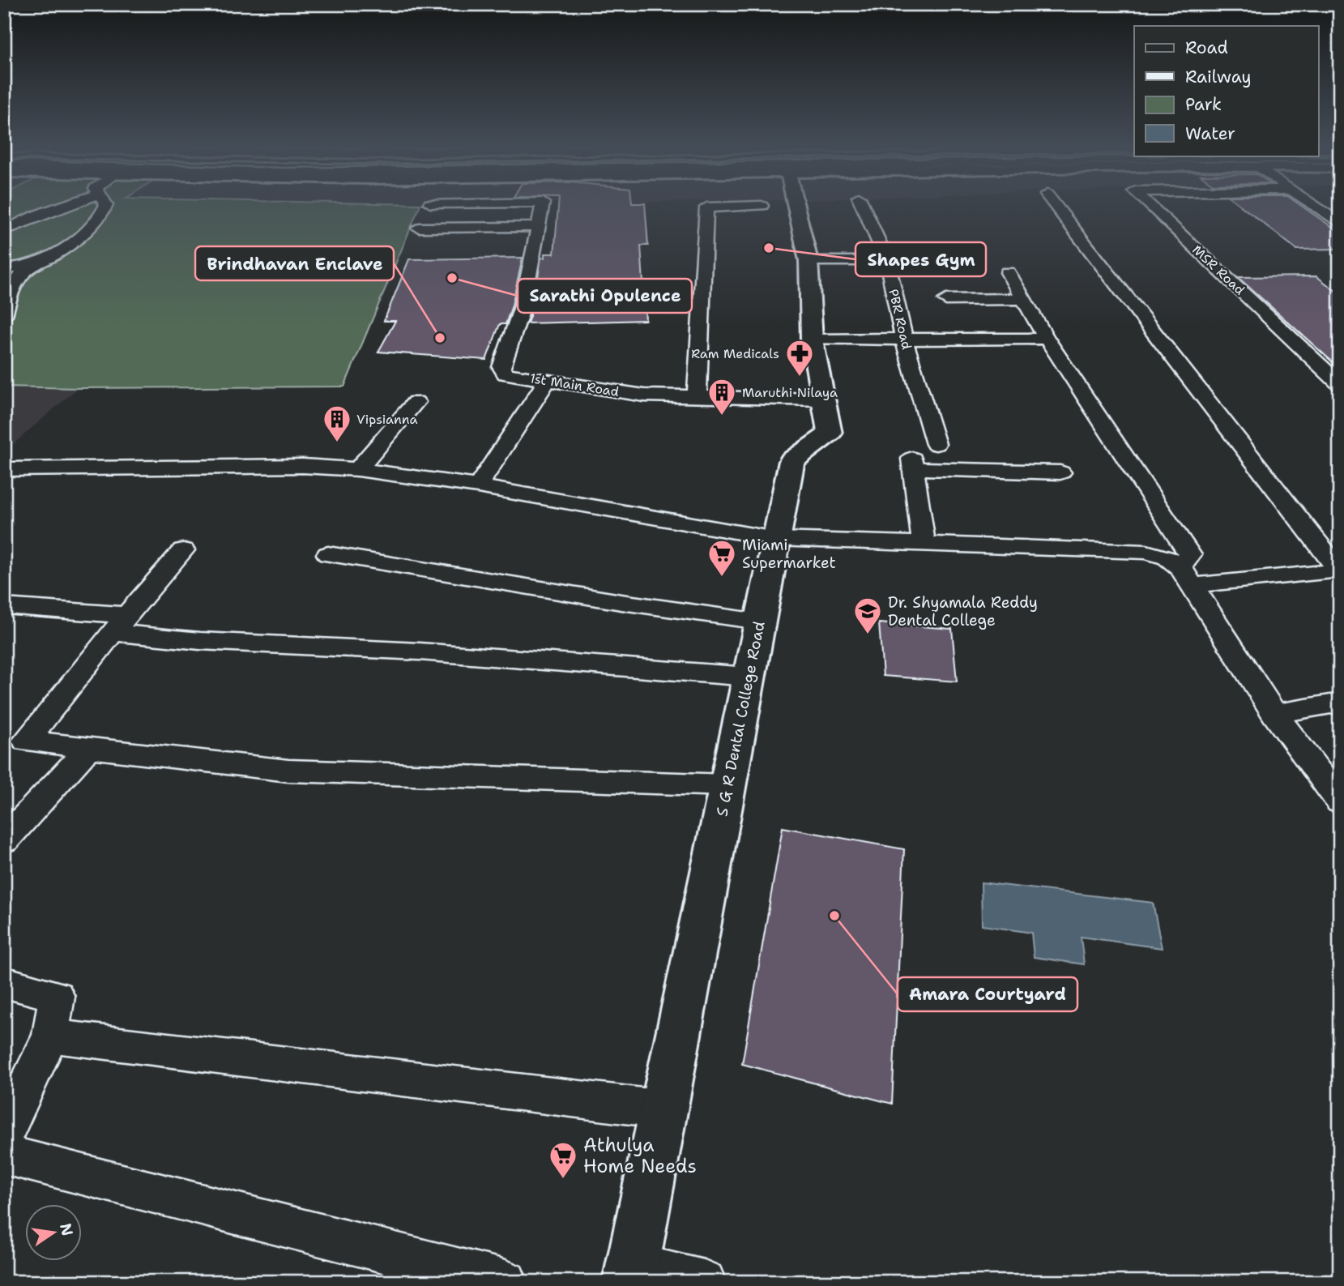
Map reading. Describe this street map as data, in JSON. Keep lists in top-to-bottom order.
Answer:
{
  "streets": {
    "main road": ["S G R Dental College Road"],
    "street": ["MSR Road", "PBR Road", "1st Main Road"]
  },
  "crossings": [
    ["1st Main Road", "S G R Dental College Road"]
  ],
  "places": {
    "other": [
      "Shapes Gym",
      "Sarathi Opulence",
      "Brindhavan Enclave",
      "Amara Courtyard"
    ],
    "pharmacy": ["Ram Medicals"],
    "building": ["Maruthi Nilaya", "Vipsianna"],
    "supermarket": ["Miami Supermarket", "Athulya Home Needs"],
    "school or university": ["Dr. Shyamala Reddy Dental College"]
  },
  "legend": [
    "Road",
    "Railway",
    "Park",
    "Water"
  ],
  "north": "right"
}
